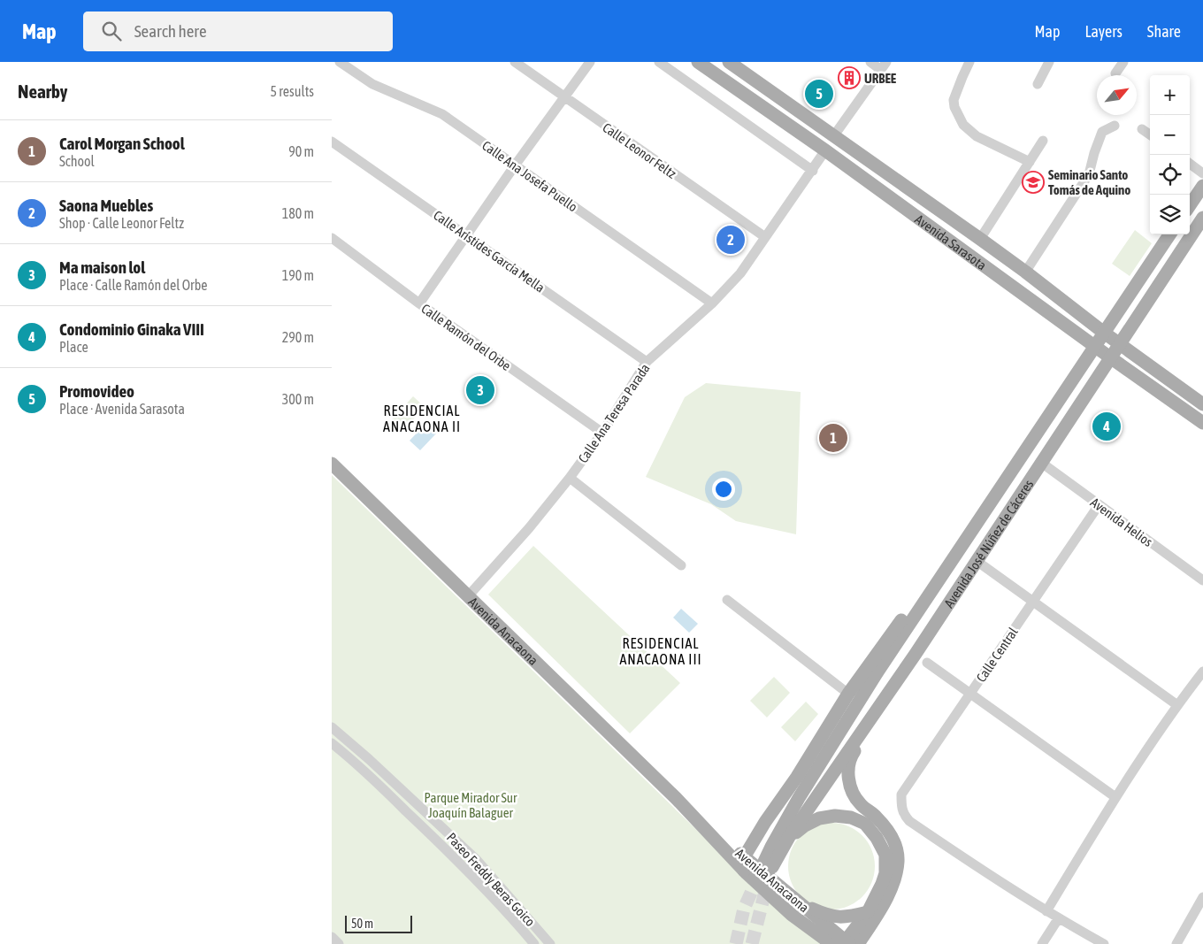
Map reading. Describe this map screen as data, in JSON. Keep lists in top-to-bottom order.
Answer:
{
  "streets": {
    "main road": ["Avenida Sarasota", "Avenida José Núñez de Cáceres", "Avenida Anacaona"],
    "street": [
      "Calle Leonor Feltz",
      "Calle Ana Josefa Puello",
      "Calle Arístides García Mella",
      "Calle Ramón del Orbe",
      "Calle Ana Teresa Parada",
      "Avenida Helios",
      "Calle Central",
      "Paseo Freddy Beras Goico"
    ]
  },
  "crossings": [
    ["Calle Leonor Feltz", "Calle Ana Teresa Parada"],
    ["Calle Ana Josefa Puello", "Calle Ana Teresa Parada"],
    ["Avenida Sarasota", "Calle Ana Teresa Parada"],
    ["Avenida Sarasota", "Avenida José Núñez de Cáceres"],
    ["Calle Arístides García Mella", "Calle Ana Teresa Parada"],
    ["Calle Ramón del Orbe", "Calle Ana Teresa Parada"],
    ["Calle Ana Teresa Parada", "Avenida Anacaona"],
    ["Avenida Helios", "Avenida José Núñez de Cáceres"],
    ["Avenida Helios", "Calle Central"],
    ["Avenida José Núñez de Cáceres", "Avenida Anacaona"]
  ],
  "districts": ["RESIDENCIAL ANACAONA II", "RESIDENCIAL ANACAONA III"],
  "parks": ["Parque Mirador Sur Joaquín Balaguer"],
  "places": {
    "building": ["URBEE"],
    "school or university": ["Seminario Santo Tomás de Aquino"]
  },
  "scale_bar": "50 m",
  "north": "top right",
  "page": {
    "header": "Map",
    "search": "Search here",
    "nav": ["Map", "Layers", "Share"],
    "heading": ["Nearby", "5 results"],
    "map_buttons": ["+", "−"],
    "pins": [
      "5",
      "2",
      "3",
      "4",
      "1"
    ],
    "list": [
      {
        "mark": "1",
        "name": "Carol Morgan School",
        "note": "School",
        "value": "90 m"
      },
      {
        "mark": "2",
        "name": "Saona Muebles",
        "note": "Shop · Calle Leonor Feltz",
        "value": "180 m"
      },
      {
        "mark": "3",
        "name": "Ma maison lol",
        "note": "Place · Calle Ramón del Orbe",
        "value": "190 m"
      },
      {
        "mark": "4",
        "name": "Condominio Ginaka VIII",
        "note": "Place",
        "value": "290 m"
      },
      {
        "mark": "5",
        "name": "Promovideo",
        "note": "Place · Avenida Sarasota",
        "value": "300 m"
      }
    ],
    "scale": "50 m"
  }
}
